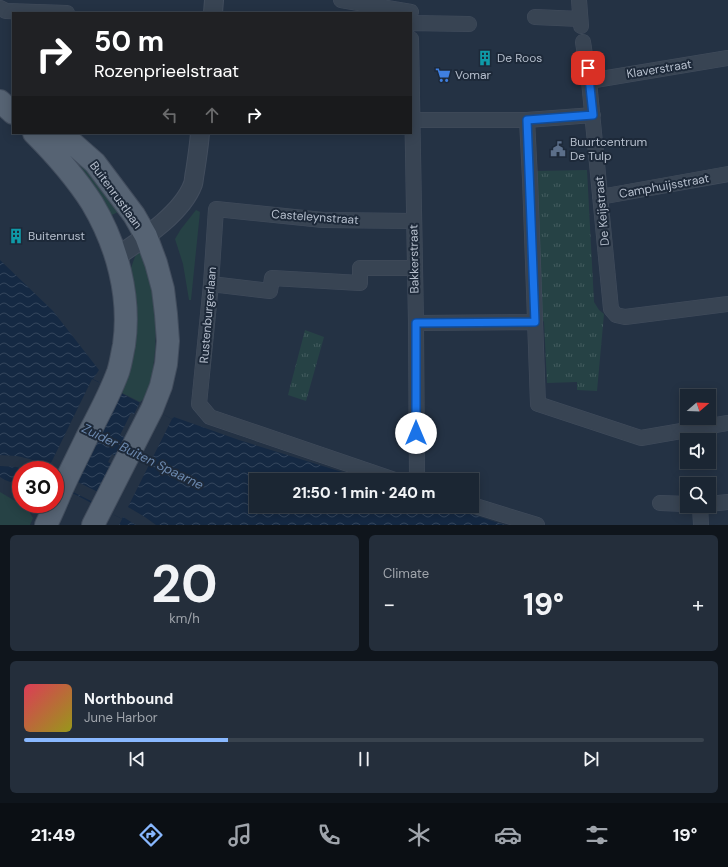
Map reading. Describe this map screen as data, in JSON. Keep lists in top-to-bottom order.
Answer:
{
  "streets": {
    "main road": ["Buitenrustlaan"],
    "street": [
      "Klaverstraat",
      "Camphuijsstraat",
      "De Keijstraat",
      "Casteleynstraat",
      "Bakkerstraat",
      "Rustenburgerlaan"
    ]
  },
  "crossings": [
    ["Klaverstraat", "De Keijstraat"],
    ["Camphuijsstraat", "De Keijstraat"],
    ["Casteleynstraat", "Bakkerstraat"],
    ["Casteleynstraat", "Rustenburgerlaan"]
  ],
  "water": ["Zuider Buiten Spaarne"],
  "places": {
    "building": ["De Roos", "Buitenrust"],
    "supermarket": ["Vomar"],
    "public building": ["Buurtcentrum De Tulp"]
  },
  "north": "right",
  "page": {
    "turn": ["50 m", "Rozenprieelstraat"],
    "limit": "30",
    "trip": "21:50 · 1 min · 240 m",
    "tile": [
      ["20", "km/h"],
      "Climate"
    ],
    "heat": ["−", "19°", "+"],
    "song": ["Northbound", "June Harbor"],
    "tabs": ["21:49", "19°"]
  }
}
